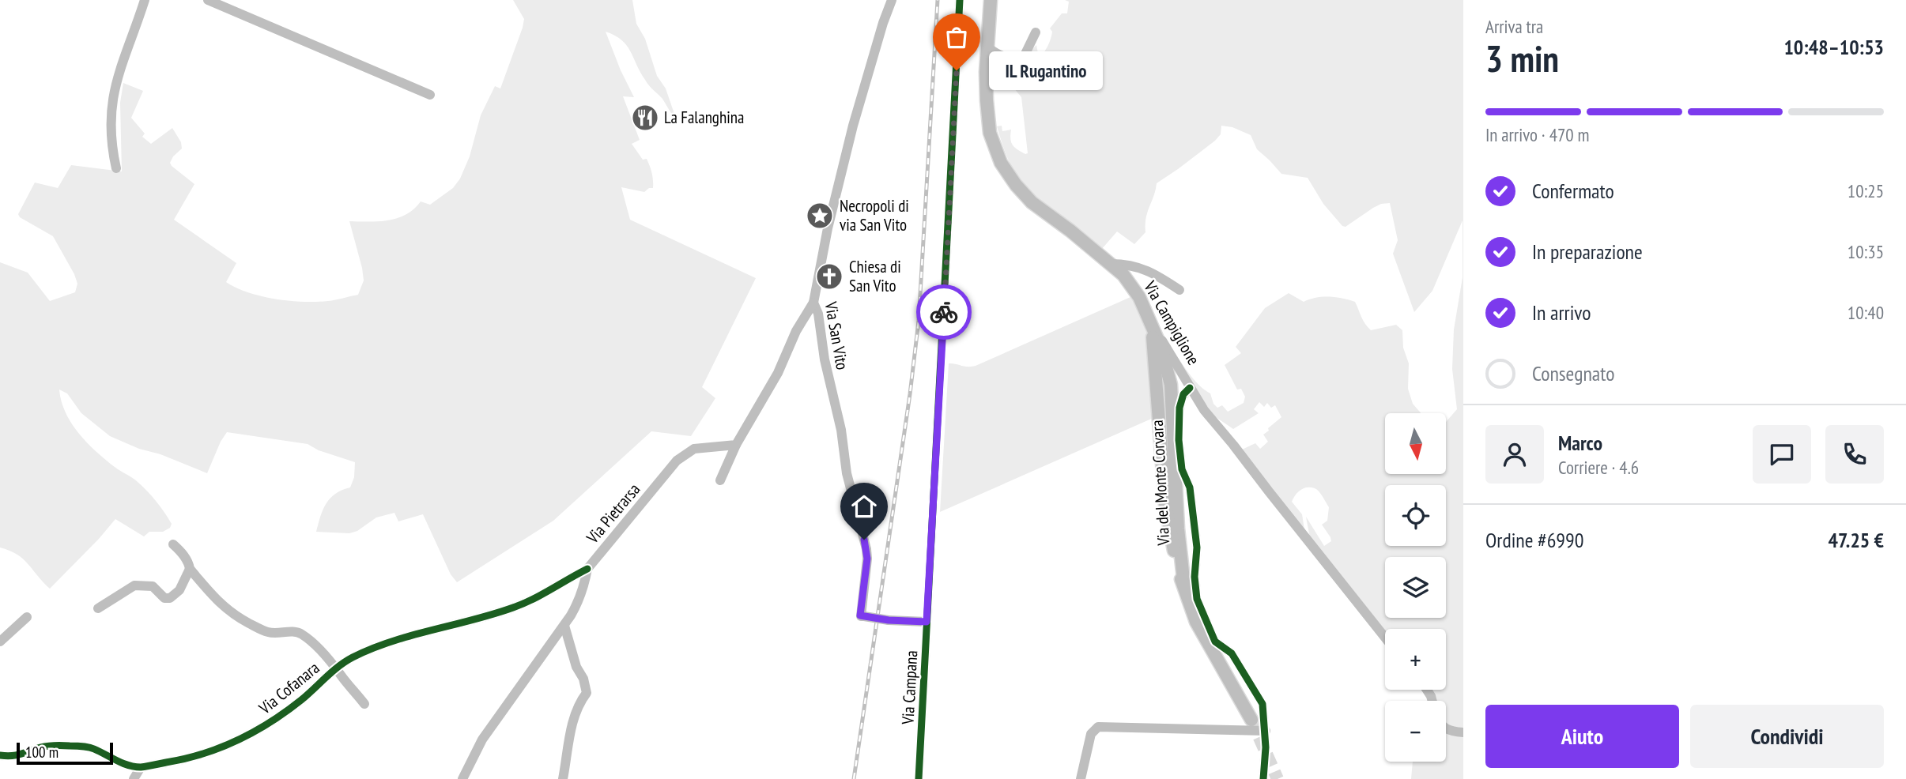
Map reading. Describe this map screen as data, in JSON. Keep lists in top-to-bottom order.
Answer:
{
  "streets": {
    "main road": ["Via Campiglione", "Via del Monte Corvara"],
    "street": [
      "Via San Vito",
      "Via Pietrarsa",
      "Via Campana",
      "Via Cofanara"
    ]
  },
  "crossings": [
    ["Via Campiglione", "Via del Monte Corvara"],
    ["Via San Vito", "Via Campana"],
    ["Via Pietrarsa", "Via Cofanara"]
  ],
  "places": {
    "other": ["IL Rugantino"],
    "restaurant": ["La Falanghina"],
    "place": ["Necropoli di via San Vito"],
    "church": ["Chiesa di San Vito"]
  },
  "scale_bar": "100 m",
  "north": "bottom",
  "page": {
    "heading": ["3 min", "Arriva tra", "10:48–10:53"],
    "panel": [
      "Marco",
      "Corriere · 4.6",
      "Ordine #6990",
      "47.25 €"
    ],
    "bubble": "IL Rugantino",
    "bar": "In arrivo · 470 m",
    "list": [
      ["Confermato", "10:25"],
      ["In preparazione", "10:35"],
      ["In arrivo", "10:40"],
      "Consegnato"
    ],
    "map_buttons": ["+", "−"],
    "buttons": ["Aiuto", "Condividi"],
    "scale": "100 m"
  }
}
